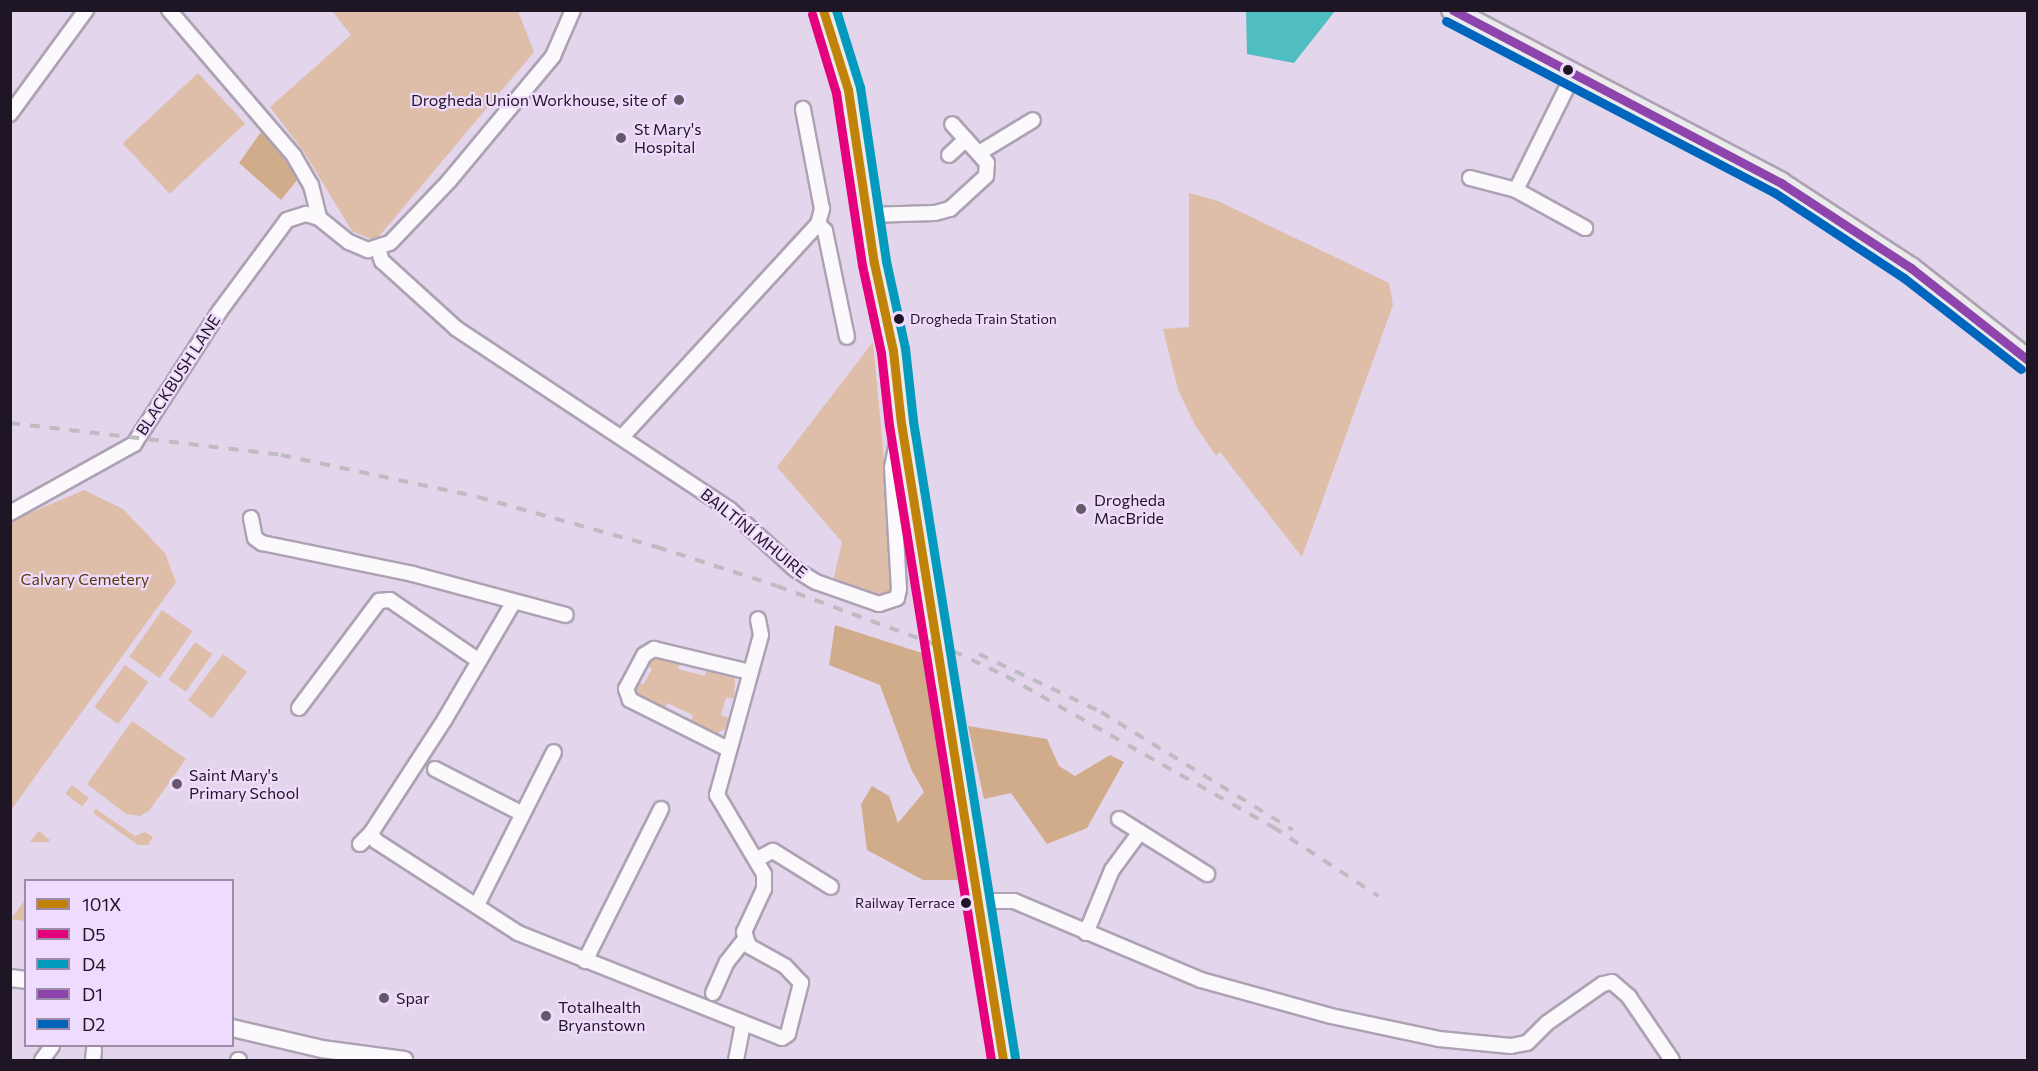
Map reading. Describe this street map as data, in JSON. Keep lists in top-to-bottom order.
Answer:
{
  "streets": {
    "street": ["BLACKBUSH LANE", "BAILTÍNÍ MHUIRE"]
  },
  "parks": ["Calvary Cemetery"],
  "places": [
    "Drogheda Union Workhouse, site of",
    "St Mary's Hospital",
    "Drogheda Train Station",
    "Drogheda MacBride",
    "Saint Mary's Primary School",
    "Railway Terrace",
    "Spar",
    "Totalhealth Bryanstown"
  ],
  "lines": [
    "transit line 101X",
    "transit line D4",
    "transit line D1",
    "transit line D5",
    "transit line D2"
  ],
  "legend": [
    "101X",
    "D5",
    "D4",
    "D1",
    "D2"
  ]
}
